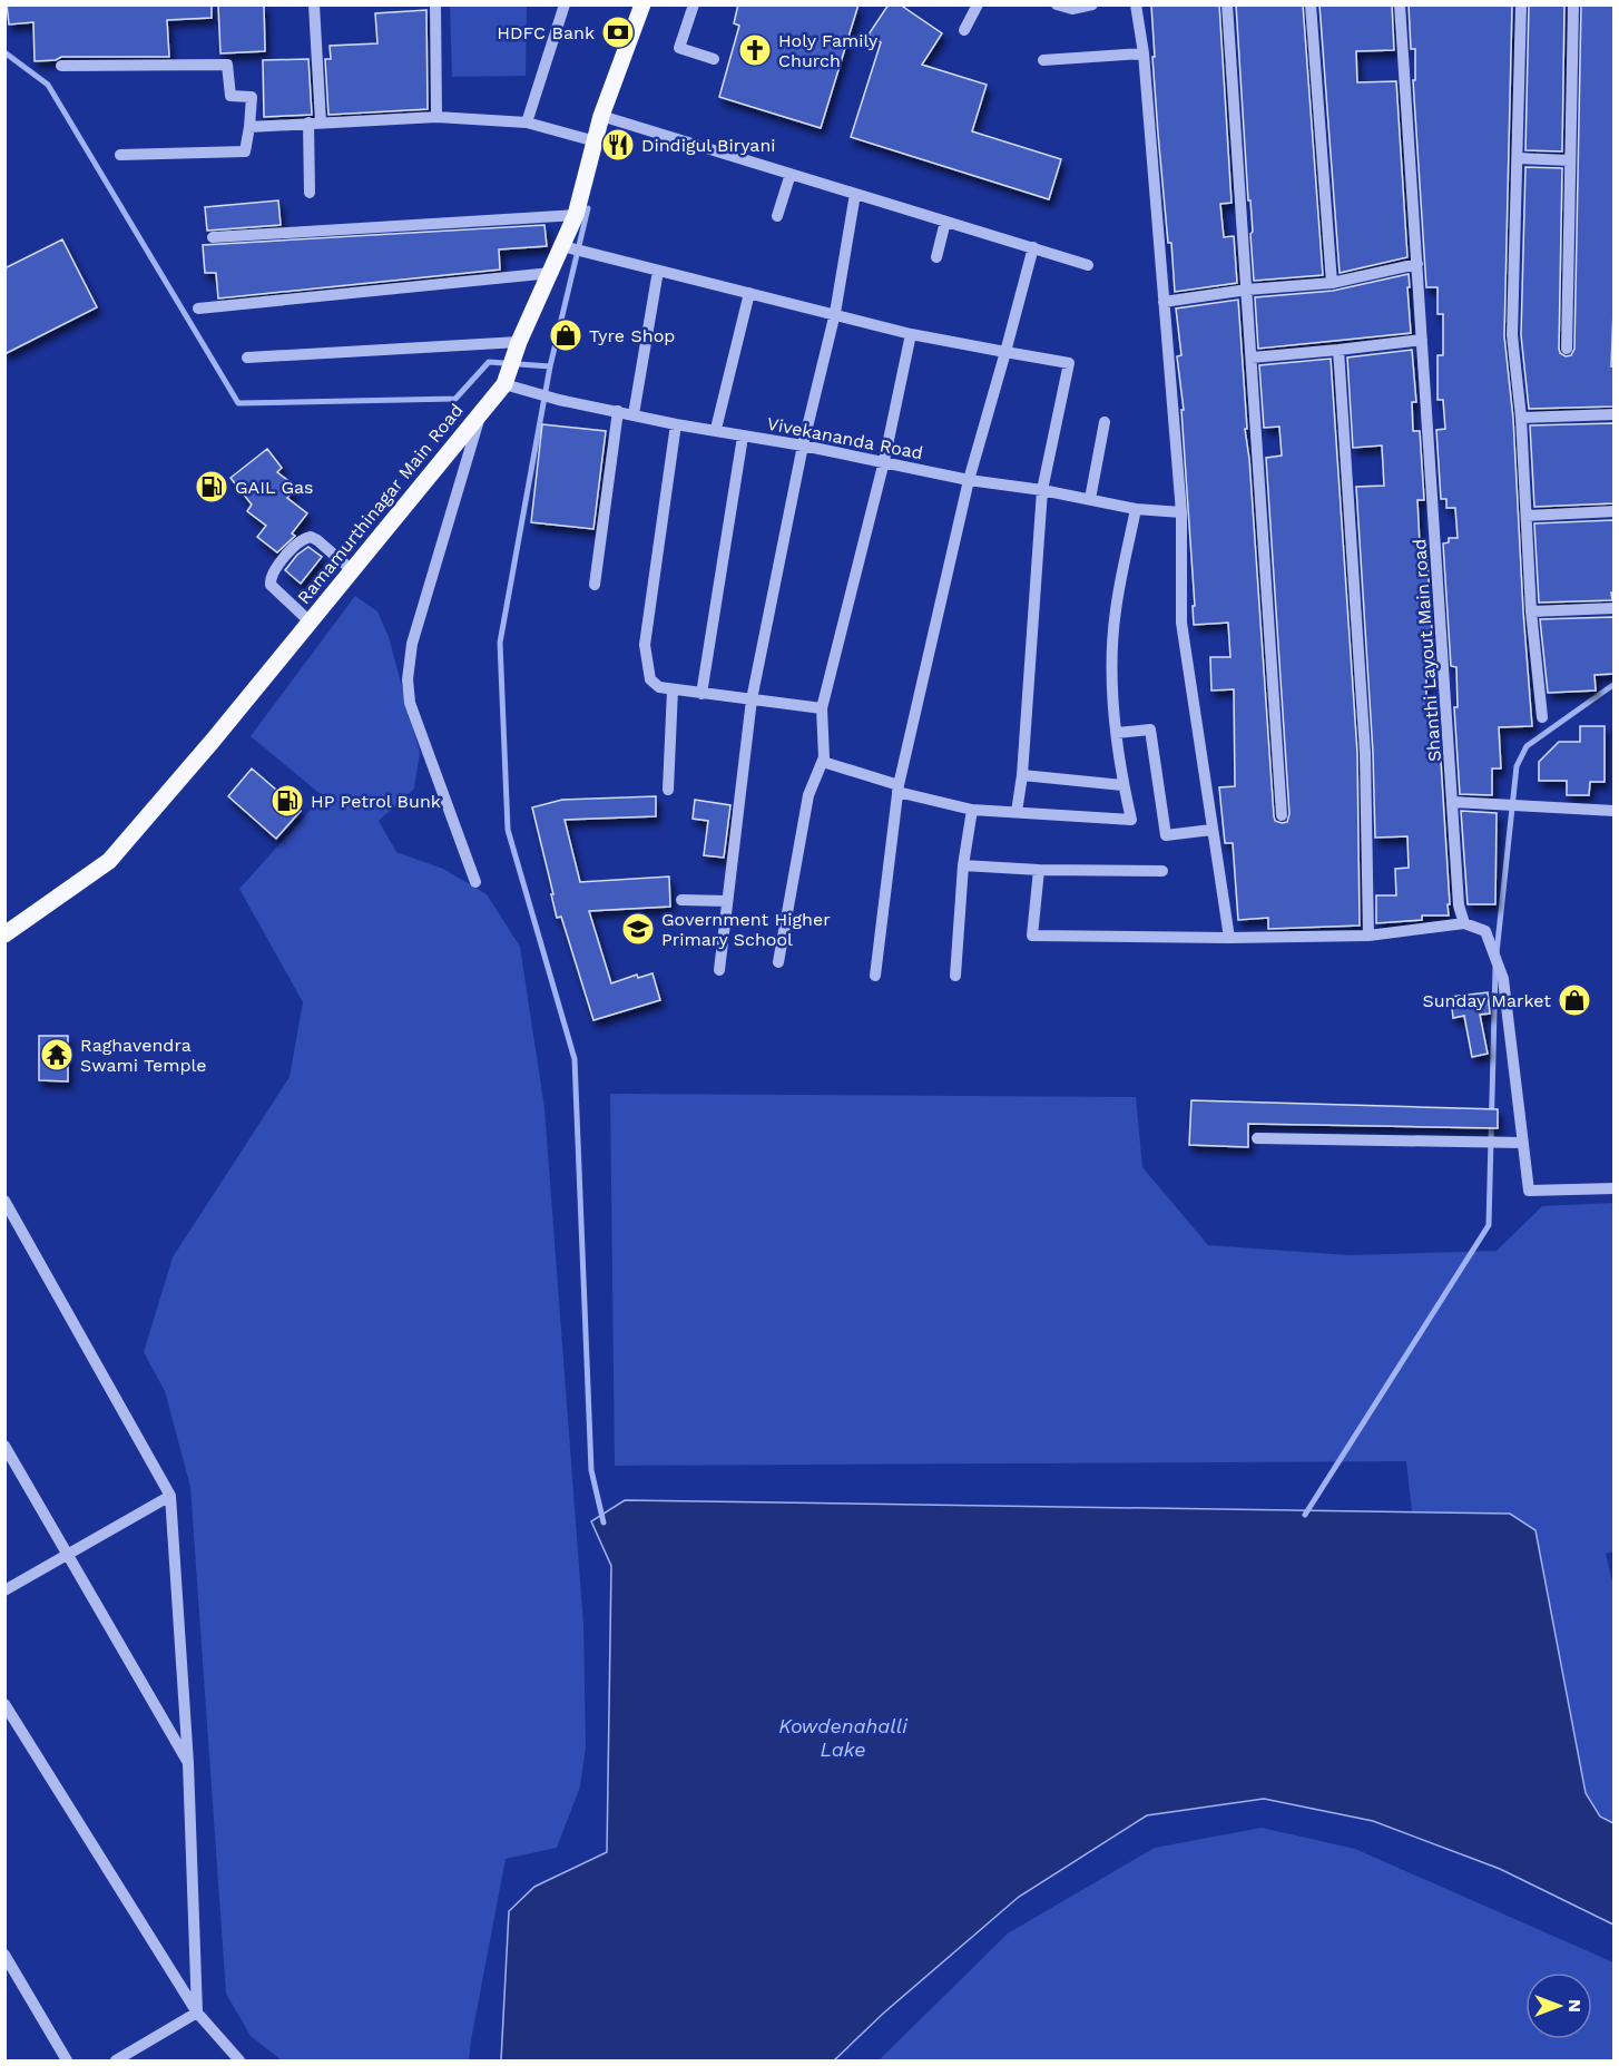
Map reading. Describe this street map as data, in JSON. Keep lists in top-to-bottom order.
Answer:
{
  "streets": {
    "main road": ["Ramamurthinagar Main Road"],
    "street": ["Vivekananda Road", "Shanthi Layout Main road"]
  },
  "crossings": [
    ["Vivekananda Road", "Ramamurthinagar Main Road"]
  ],
  "water": ["Kowdenahalli Lake"],
  "places": {
    "bank": ["HDFC Bank"],
    "church": ["Holy Family Church"],
    "restaurant": ["Dindigul Biryani"],
    "shop": ["Tyre Shop", "Sunday Market"],
    "fuel station": ["GAIL Gas", "HP Petrol Bunk"],
    "school or university": ["Government Higher Primary School"],
    "temple": ["Raghavendra Swami Temple"]
  },
  "north": "right"
}
